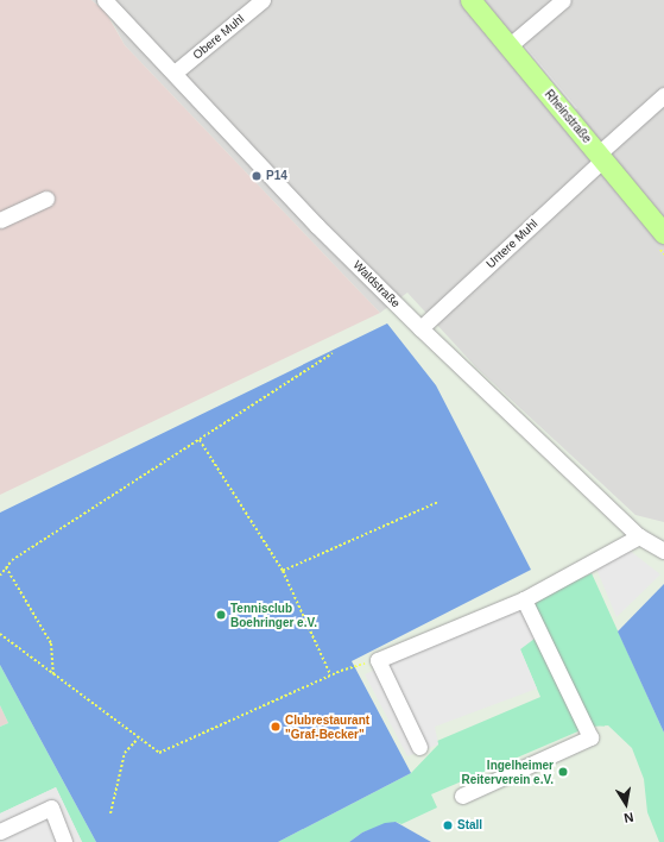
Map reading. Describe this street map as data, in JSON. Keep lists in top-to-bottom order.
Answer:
{
  "streets": {
    "main road": ["Rheinstraße"],
    "street": ["Obere Muhl", "Untere Muhl", "Waldstraße"]
  },
  "crossings": [
    ["Obere Muhl", "Waldstraße"],
    ["Rheinstraße", "Untere Muhl"],
    ["Untere Muhl", "Waldstraße"]
  ],
  "places": [
    "P14",
    "Tennisclub Boehringer e.V.",
    "Clubrestaurant \"Graf-Becker\"",
    "Ingelheimer Reiterverein e.V.",
    "Stall"
  ],
  "north": "bottom"
}
